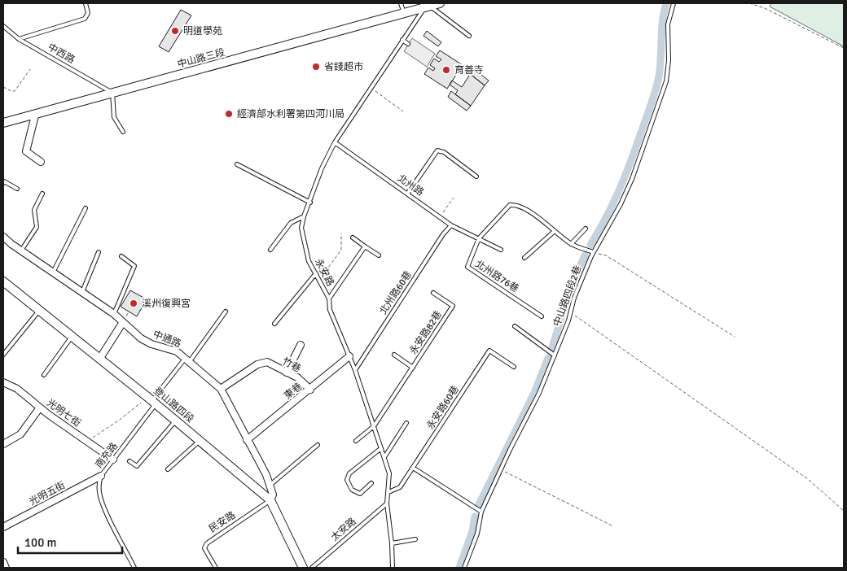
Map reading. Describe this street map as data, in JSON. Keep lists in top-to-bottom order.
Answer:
{
  "streets": {
    "street": [
      "中山路三段",
      "中通路",
      "竹巷",
      "東巷",
      "登山路四段",
      "光明七街",
      "光明五街"
    ],
    "lane": [
      "中西路",
      "北州路",
      "永安路",
      "北州路76巷",
      "北州路60巷",
      "中山路四段2巷",
      "永安路82巷",
      "永安路60巷",
      "南充路",
      "民安路",
      "太安路"
    ]
  },
  "crossings": [
    ["中西路", "中山路三段"],
    ["中山路三段", "永安路"],
    ["北州路", "永安路"],
    ["北州路", "北州路76巷"],
    ["北州路", "北州路60巷"],
    ["永安路", "北州路60巷"],
    ["永安路", "永安路82巷"],
    ["永安路", "東巷"],
    ["永安路", "永安路60巷"],
    ["永安路", "太安路"],
    ["中通路", "竹巷"],
    ["中通路", "東巷"],
    ["中通路", "登山路四段"],
    ["中通路", "南充路"],
    ["中通路", "民安路"],
    ["竹巷", "東巷"],
    ["登山路四段", "南充路"],
    ["登山路四段", "民安路"],
    ["光明七街", "南充路"],
    ["南充路", "光明五街"]
  ],
  "places": [
    "明道學苑",
    "省錢超市",
    "育善寺",
    "經濟部水利署第四河川局",
    "溪州復興宮"
  ],
  "scale_bar": "100 m"
}
